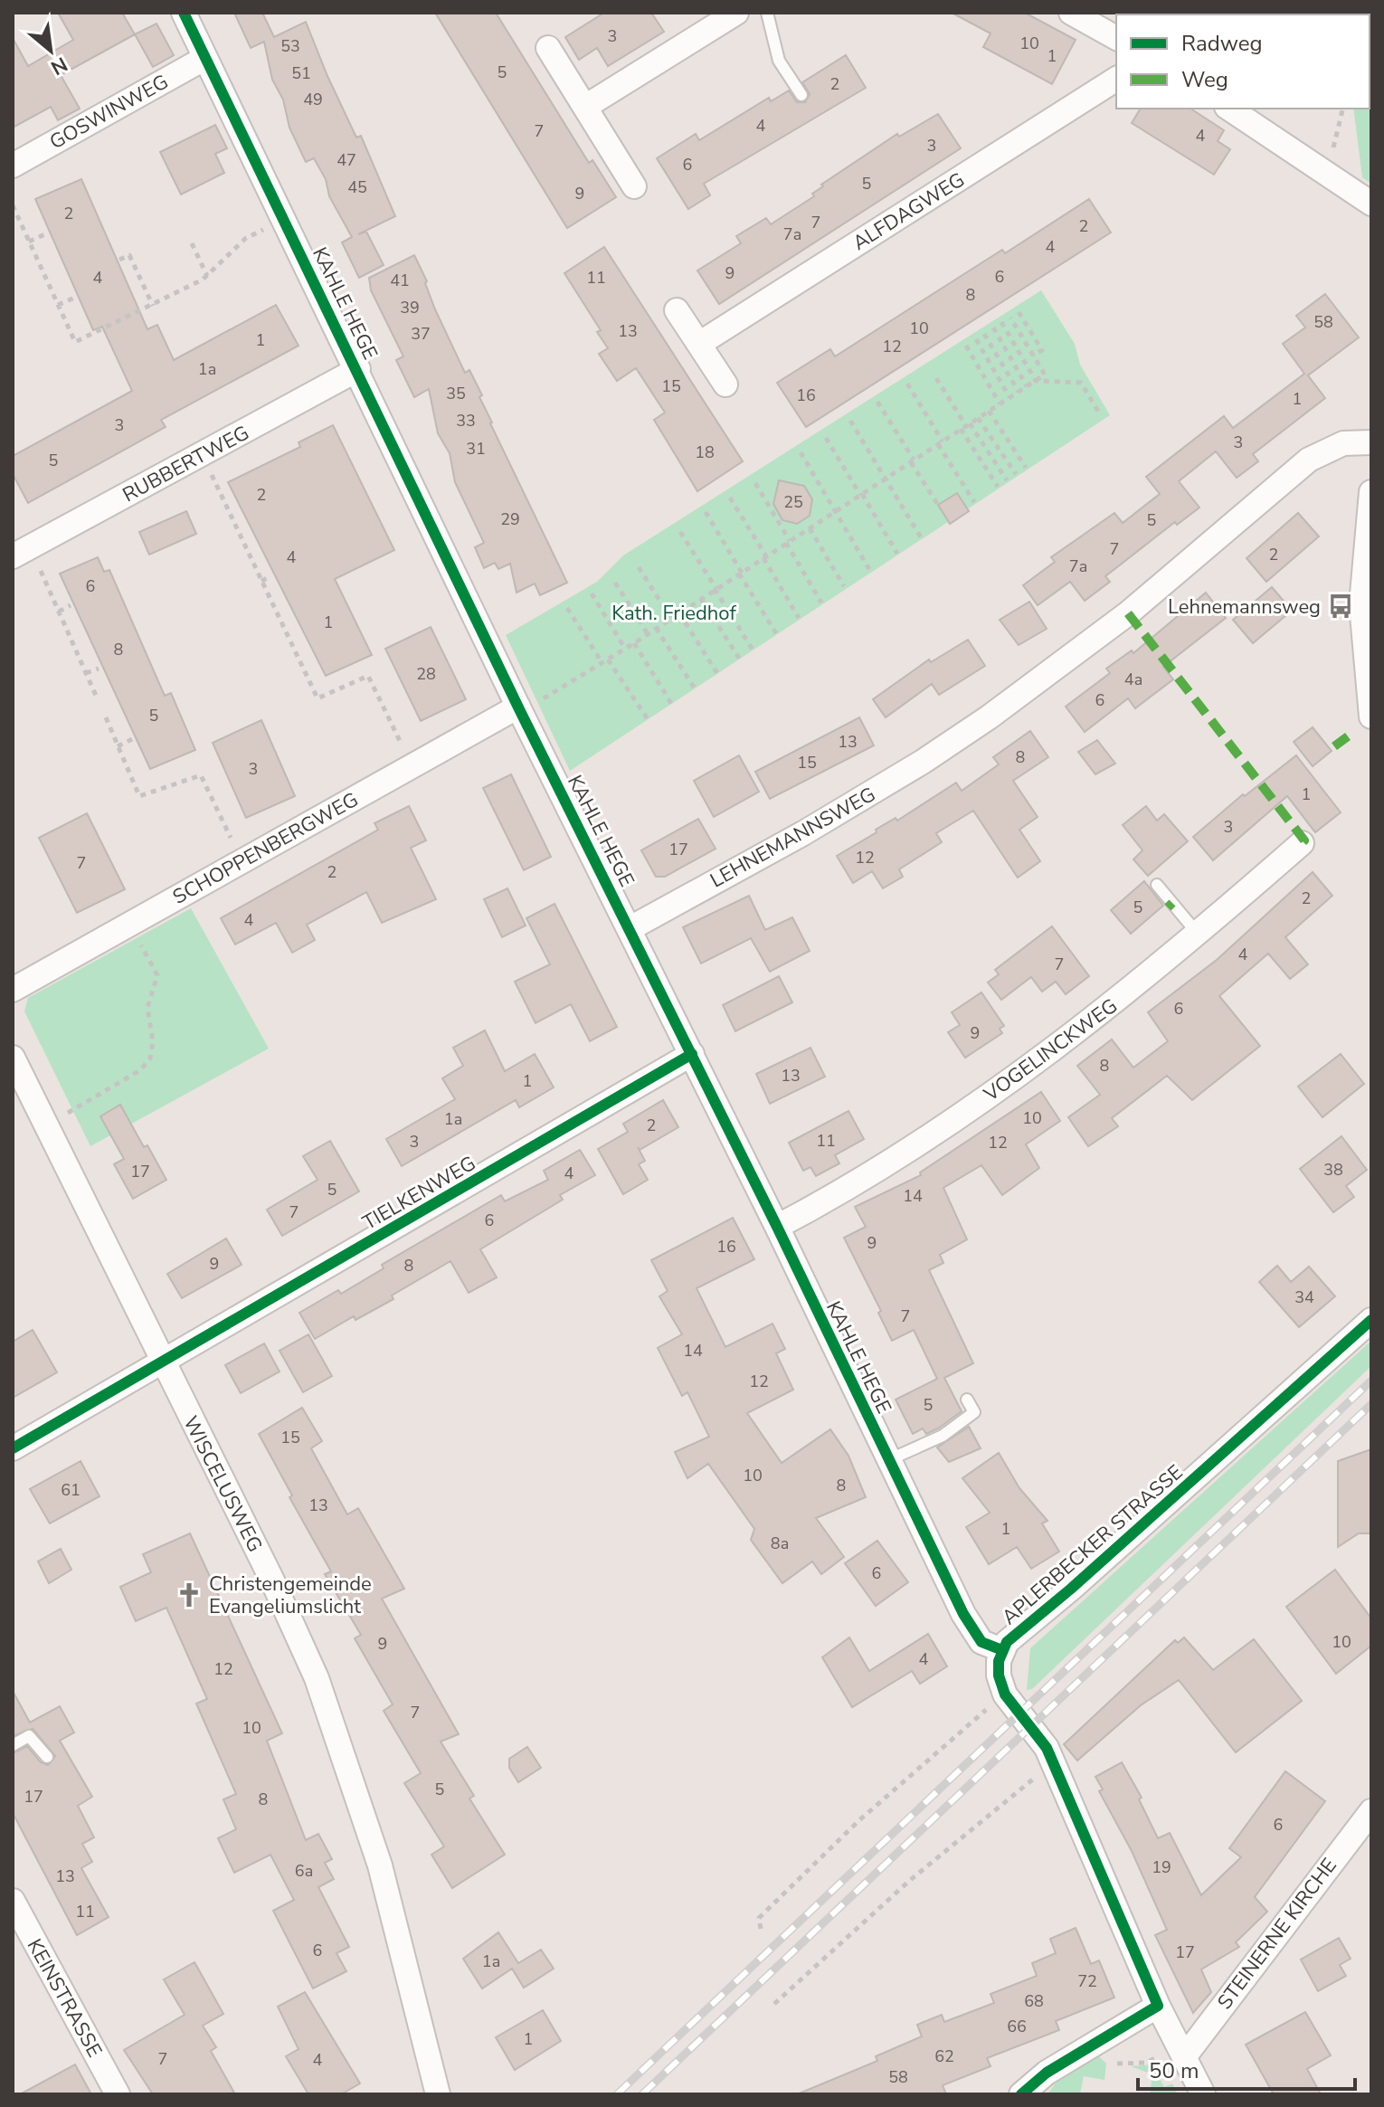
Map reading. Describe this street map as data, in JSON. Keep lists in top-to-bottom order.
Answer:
{
  "streets": {
    "street": [
      "GOSWINWEG",
      "ALFDAGWEG",
      "KAHLE HEGE",
      "RUBBERTWEG",
      "LEHNEMANNSWEG",
      "SCHOPPENBERGWEG",
      "VOGELINCKWEG",
      "TIELKENWEG",
      "WISCELUSWEG",
      "APLERBECKER STRASSE",
      "STEINERNE KIRCHE",
      "KEINSTRASSE"
    ]
  },
  "crossings": [
    ["GOSWINWEG", "KAHLE HEGE"],
    ["KAHLE HEGE", "RUBBERTWEG"],
    ["KAHLE HEGE", "LEHNEMANNSWEG"],
    ["KAHLE HEGE", "SCHOPPENBERGWEG"],
    ["KAHLE HEGE", "VOGELINCKWEG"],
    ["KAHLE HEGE", "TIELKENWEG"],
    ["KAHLE HEGE", "APLERBECKER STRASSE"],
    ["TIELKENWEG", "WISCELUSWEG"],
    ["APLERBECKER STRASSE", "STEINERNE KIRCHE"]
  ],
  "parks": ["Kath. Friedhof"],
  "places": {
    "bus stop": ["Lehnemannsweg"],
    "church": ["Christengemeinde Evangeliumslicht"]
  },
  "house_numbers": [
    "3",
    "10",
    "53",
    "1",
    "5",
    "51",
    "2",
    "49",
    "4",
    "7",
    "4",
    "3",
    "47",
    "6",
    "5",
    "45",
    "9",
    "2",
    "7",
    "2",
    "7a",
    "4",
    "9",
    "6",
    "4",
    "11",
    "41",
    "8",
    "39",
    "58",
    "10",
    "13",
    "37",
    "1",
    "12",
    "1a",
    "15",
    "35",
    "16",
    "1",
    "33",
    "3",
    "3",
    "31",
    "18",
    "5",
    "2",
    "25",
    "29",
    "5",
    "7",
    "2",
    "4",
    "7a",
    "6",
    "1",
    "8",
    "28",
    "4a",
    "6",
    "5",
    "13",
    "8",
    "15",
    "3",
    "1",
    "3",
    "17",
    "12",
    "7",
    "2",
    "2",
    "5",
    "4",
    "4",
    "7",
    "6",
    "9",
    "8",
    "13",
    "1",
    "10",
    "1a",
    "2",
    "11",
    "3",
    "12",
    "38",
    "17",
    "4",
    "5",
    "14",
    "7",
    "6",
    "9",
    "16",
    "9",
    "8",
    "34",
    "7",
    "14",
    "12",
    "5",
    "15",
    "10",
    "8",
    "61",
    "13",
    "1",
    "8a",
    "6",
    "10",
    "9",
    "4",
    "12",
    "7",
    "10",
    "5",
    "17",
    "8",
    "6",
    "19",
    "6a",
    "13",
    "11",
    "6",
    "17",
    "1a",
    "72",
    "68",
    "66",
    "1",
    "62",
    "7",
    "4",
    "58"
  ],
  "legend": ["Radweg", "Weg"],
  "scale_bar": "50 m",
  "north": "bottom right"
}
